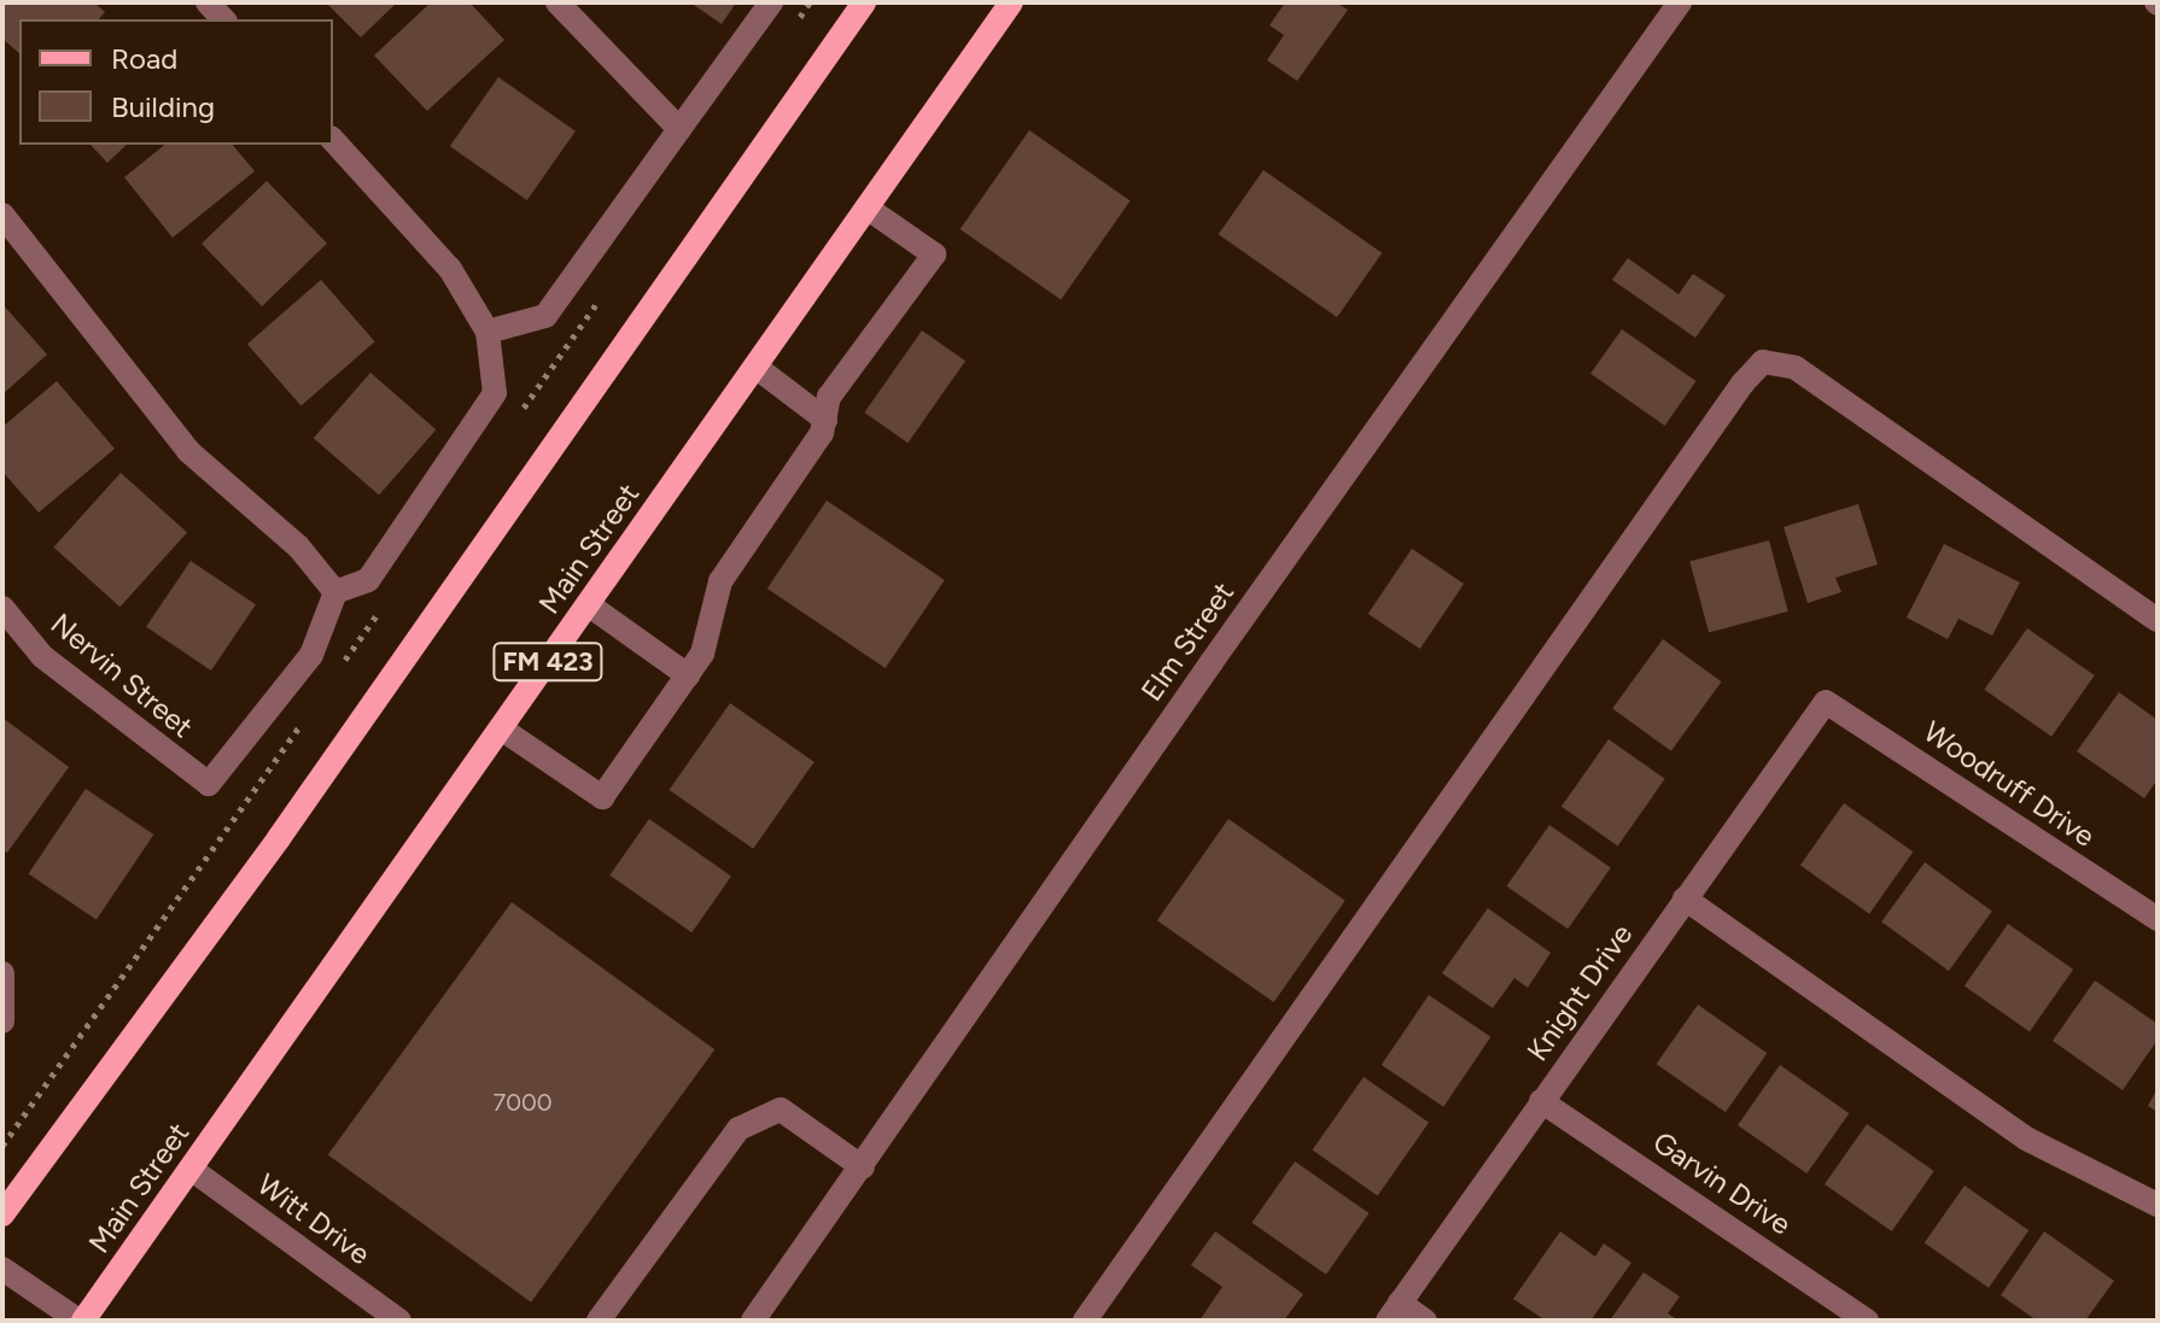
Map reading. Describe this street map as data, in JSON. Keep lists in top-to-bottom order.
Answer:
{
  "streets": {
    "main road": ["Main Street", "FM 423"],
    "street": [
      "Elm Street",
      "Nervin Street",
      "Woodruff Drive",
      "Knight Drive",
      "Garvin Drive",
      "Witt Drive"
    ]
  },
  "crossings": [
    ["Main Street", "Witt Drive"],
    ["Woodruff Drive", "Knight Drive"],
    ["Knight Drive", "Garvin Drive"]
  ],
  "house_numbers": ["7000"],
  "legend": ["Road", "Building"]
}
